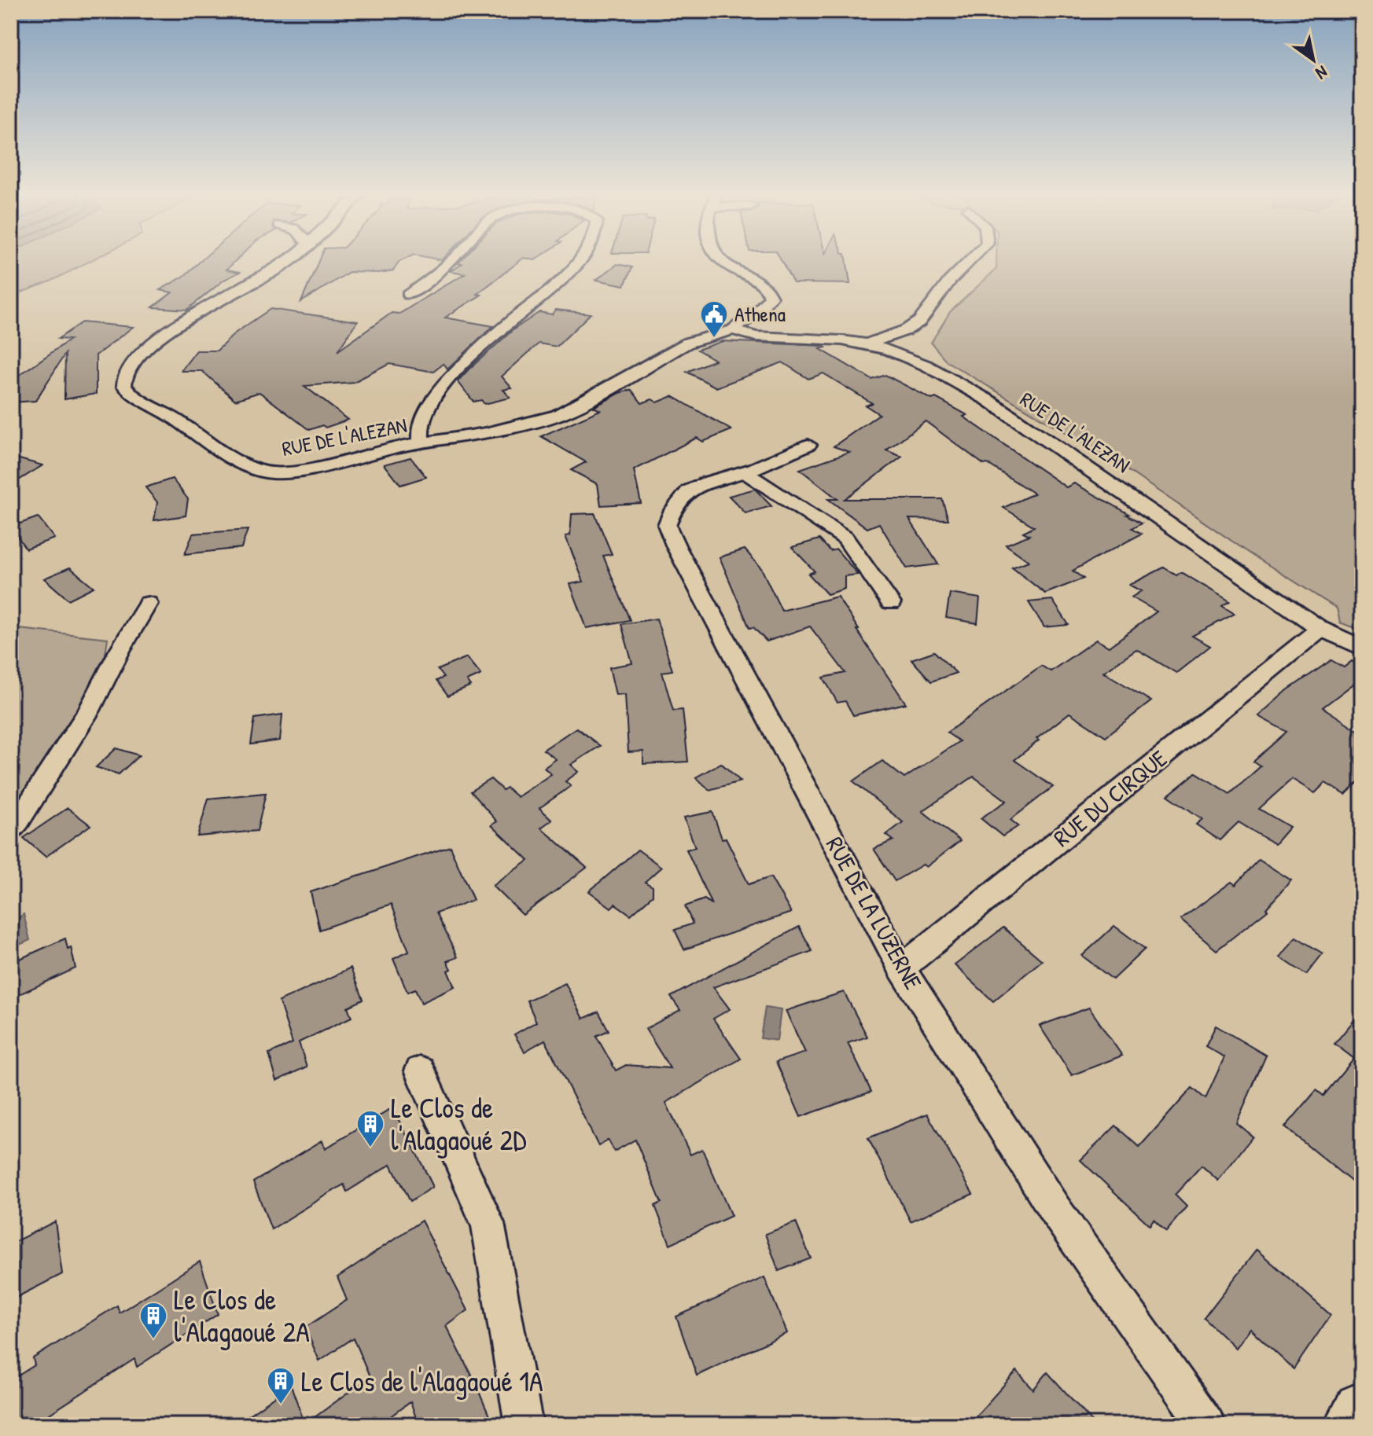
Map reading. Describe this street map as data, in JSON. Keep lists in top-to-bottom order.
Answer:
{
  "streets": {
    "street": ["RUE DE L'ALEZAN", "RUE DU CIRQUE", "RUE DE LA LUZERNE"]
  },
  "crossings": [
    ["RUE DE L'ALEZAN", "RUE DU CIRQUE"],
    ["RUE DU CIRQUE", "RUE DE LA LUZERNE"]
  ],
  "places": {
    "public building": ["Athena"],
    "building": ["Le Clos de l'Alagaoué 2D", "Le Clos de l'Alagaoué 2A", "Le Clos de l'Alagaoué 1A"]
  },
  "north": "bottom right"
}
